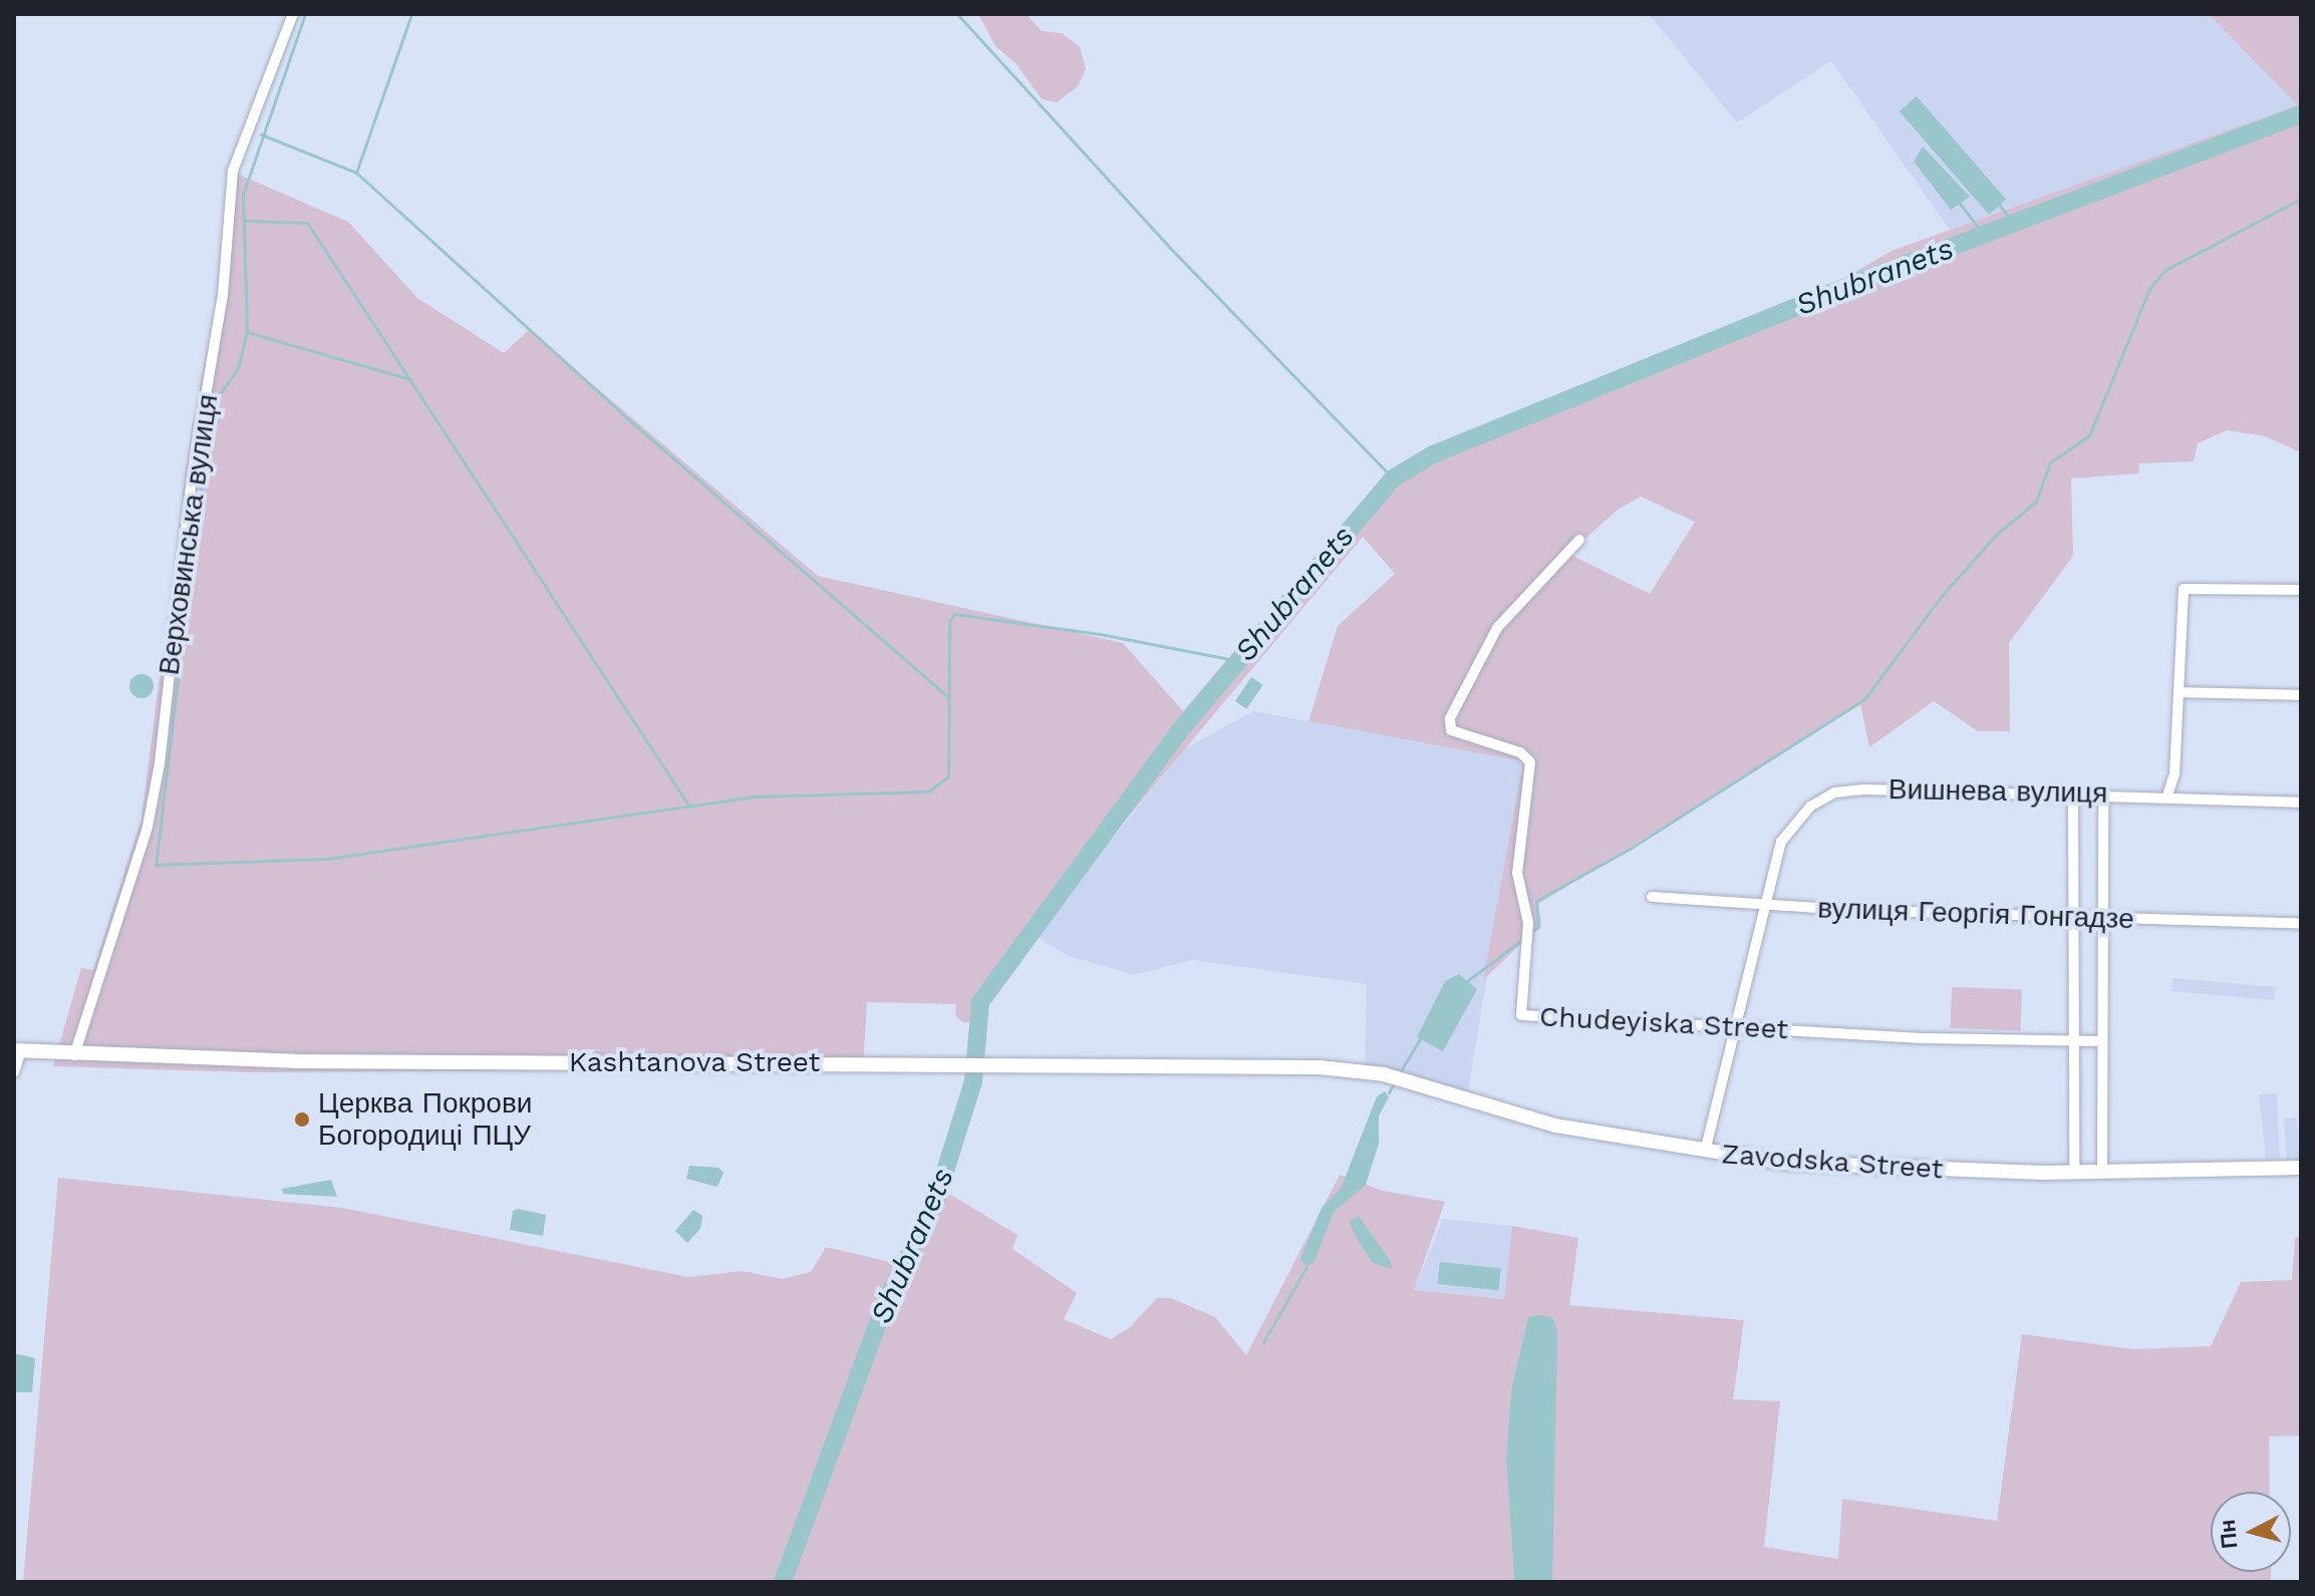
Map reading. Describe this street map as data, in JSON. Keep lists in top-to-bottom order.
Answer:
{
  "streets": {
    "main road": ["Kashtanova Street", "Zavodska Street"],
    "street": [
      "Верховинська вулиця",
      "Вишнева вулиця",
      "вулиця Георгія Гонгадзе",
      "Chudeyiska Street"
    ]
  },
  "crossings": [
    ["Верховинська вулиця", "Kashtanova Street"],
    ["Вишнева вулиця", "вулиця Георгія Гонгадзе"],
    ["Вишнева вулиця", "Chudeyiska Street"],
    ["Вишнева вулиця", "Zavodska Street"],
    ["Kashtanova Street", "Zavodska Street"]
  ],
  "water": ["Shubranets"],
  "places": ["Церква Покрови Богородиці ПЦУ"],
  "north": "left"
}
